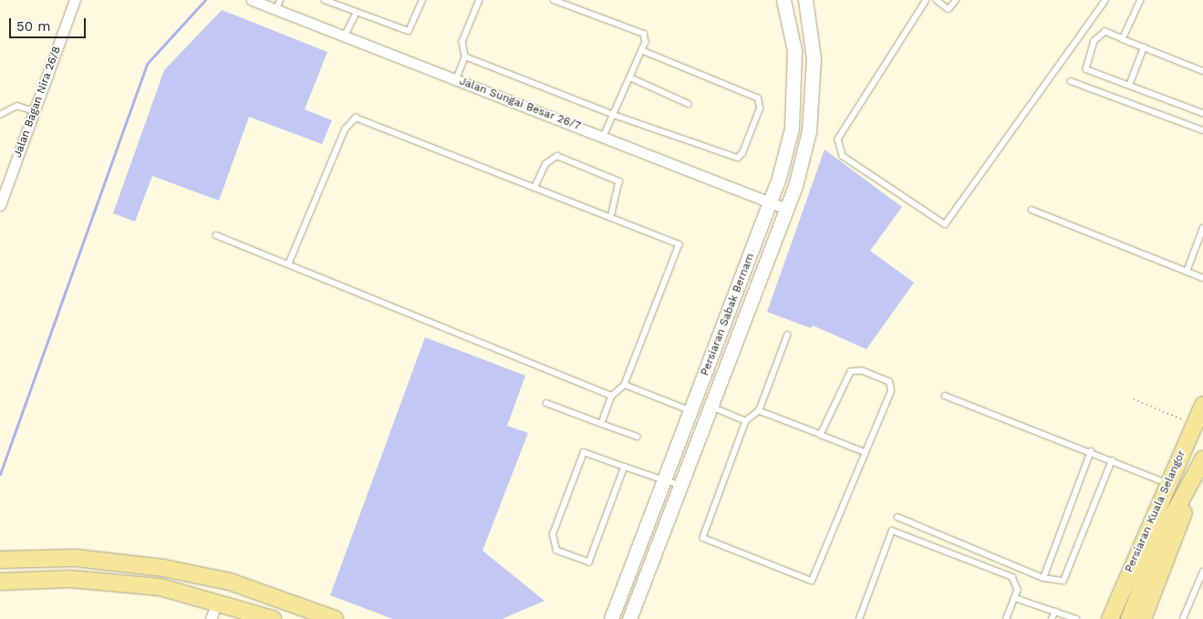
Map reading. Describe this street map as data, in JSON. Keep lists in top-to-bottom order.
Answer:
{
  "streets": {
    "main road": ["Persiaran Kuala Selangor"],
    "street": ["Jalan Bagan Nira 26/8", "Jalan Sungai Besar 26/7", "Persiaran Sabak Bernam"]
  },
  "crossings": [
    ["Jalan Sungai Besar 26/7", "Persiaran Sabak Bernam"]
  ],
  "scale_bar": "50 m"
}
